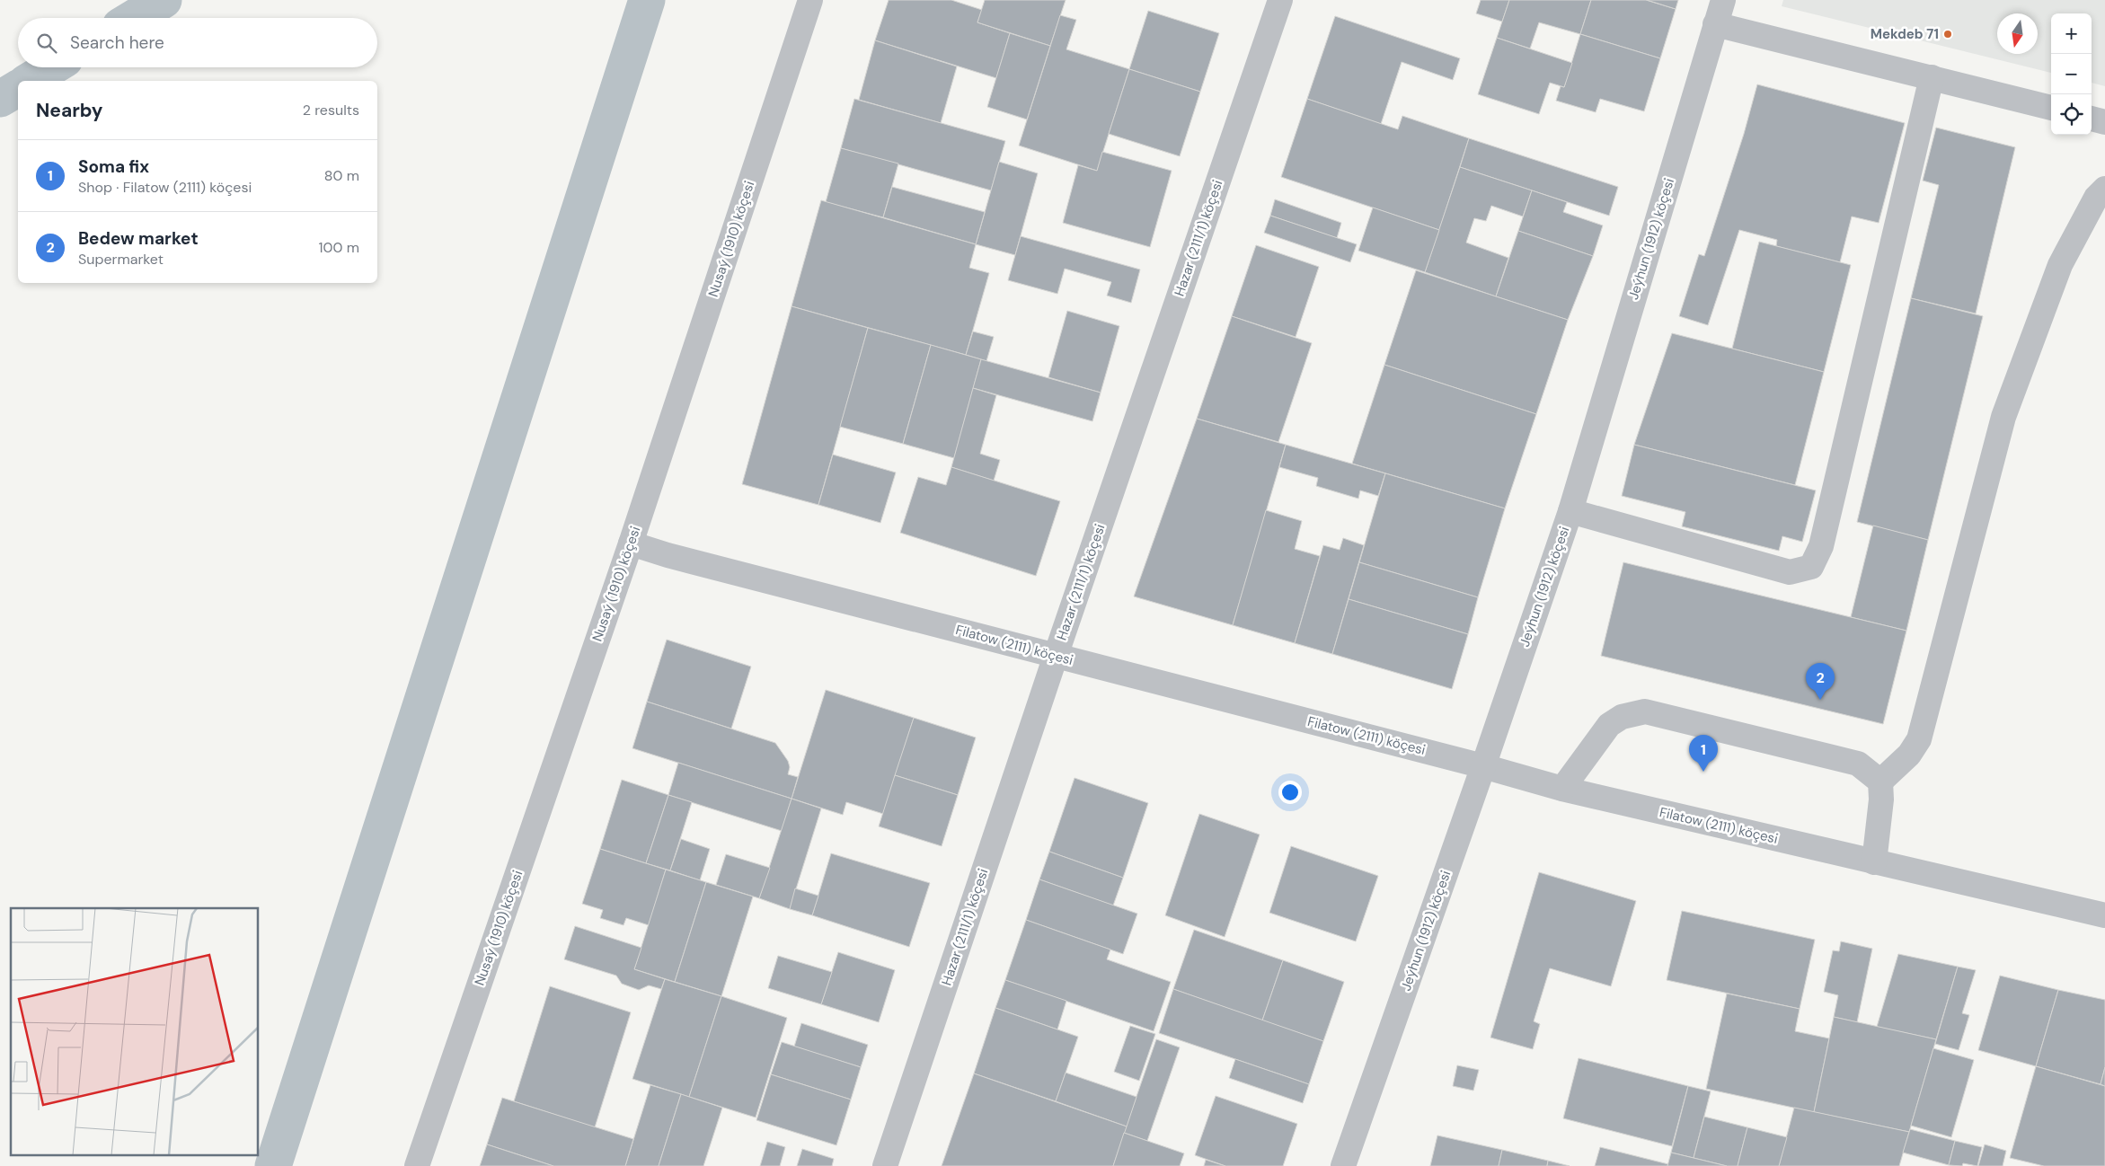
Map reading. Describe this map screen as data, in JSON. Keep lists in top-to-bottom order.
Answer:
{
  "streets": {
    "street": [
      "Hazar (2111/1) köçesi",
      "Nusaý (1910) köçesi",
      "Jeýhun (1912) köçesi",
      "Filatow (2111) köçesi"
    ]
  },
  "crossings": [
    ["Hazar (2111/1) köçesi", "Filatow (2111) köçesi"],
    ["Nusaý (1910) köçesi", "Filatow (2111) köçesi"],
    ["Jeýhun (1912) köçesi", "Filatow (2111) köçesi"]
  ],
  "places": ["Mekdeb 71"],
  "north": "bottom",
  "page": {
    "map_buttons": ["+", "−"],
    "search": "Search here",
    "heading": ["Nearby", "2 results"],
    "list": [
      {
        "mark": "1",
        "name": "Soma fix",
        "note": "Shop · Filatow (2111) köçesi",
        "value": "80 m"
      },
      {
        "mark": "2",
        "name": "Bedew market",
        "note": "Supermarket",
        "value": "100 m"
      }
    ],
    "pins": ["2", "1"]
  }
}
